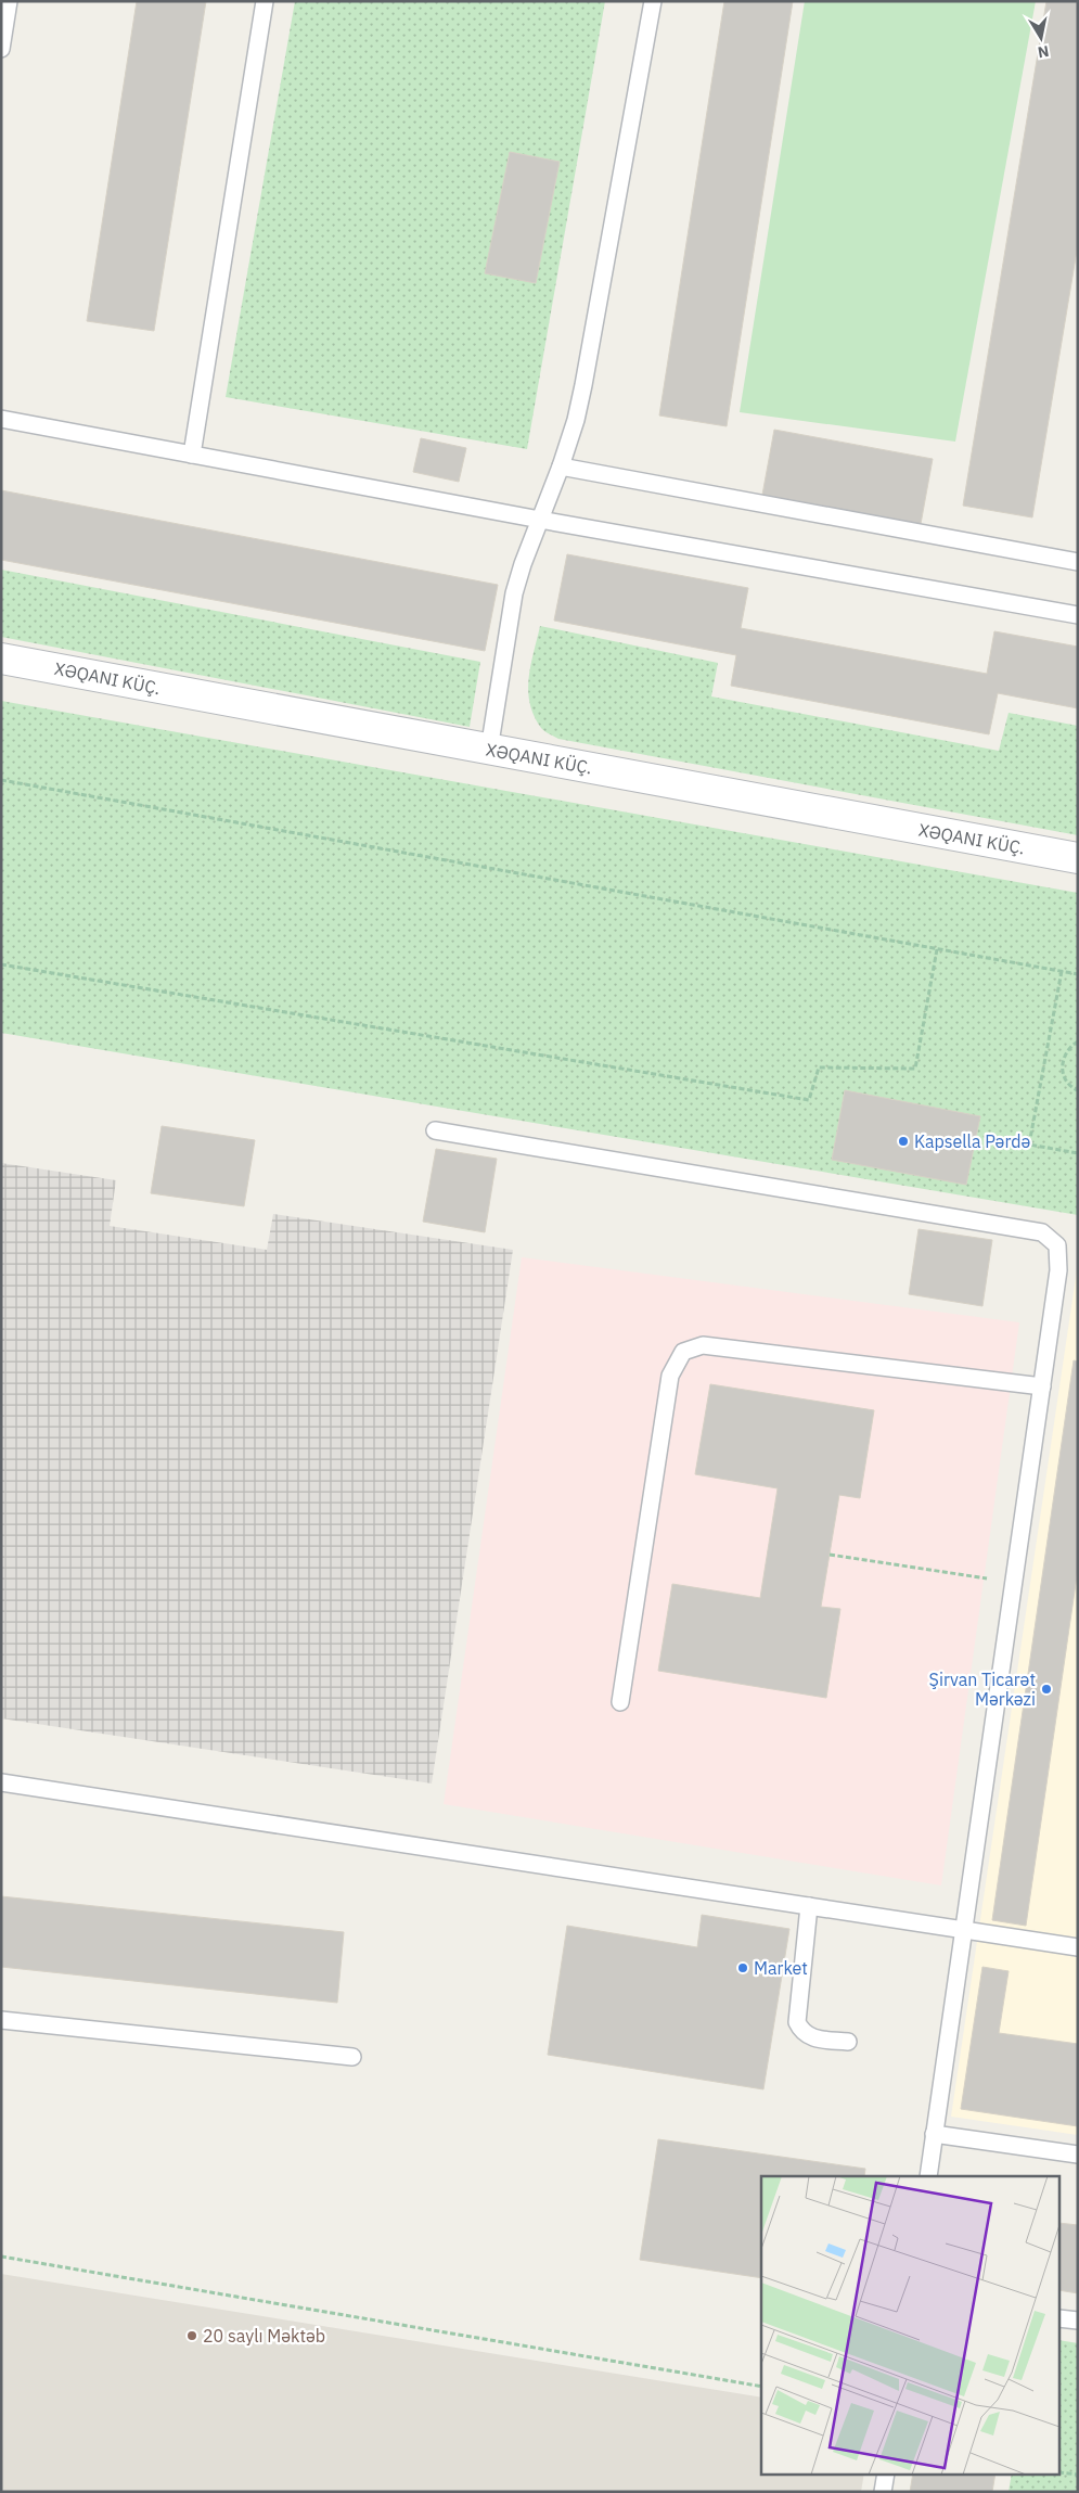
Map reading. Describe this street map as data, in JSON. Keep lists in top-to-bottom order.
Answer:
{
  "streets": {
    "street": ["XƏQANI KÜÇ."]
  },
  "places": [
    "Kapsella Pərdə",
    "Şirvan Ticarət Mərkəzi",
    "Market",
    "20 saylı Məktəb"
  ],
  "north": "bottom"
}
